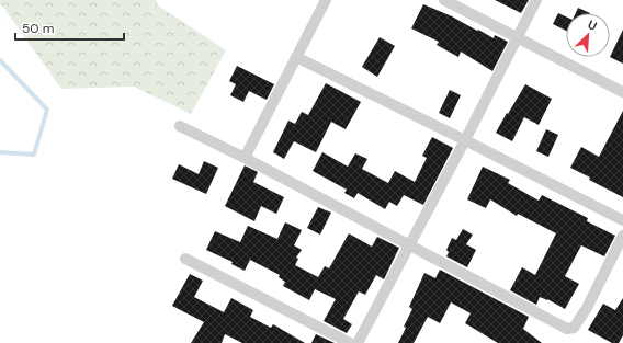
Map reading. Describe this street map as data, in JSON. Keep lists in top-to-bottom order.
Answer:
{
  "scale_bar": "50 m",
  "north": "top right"
}
